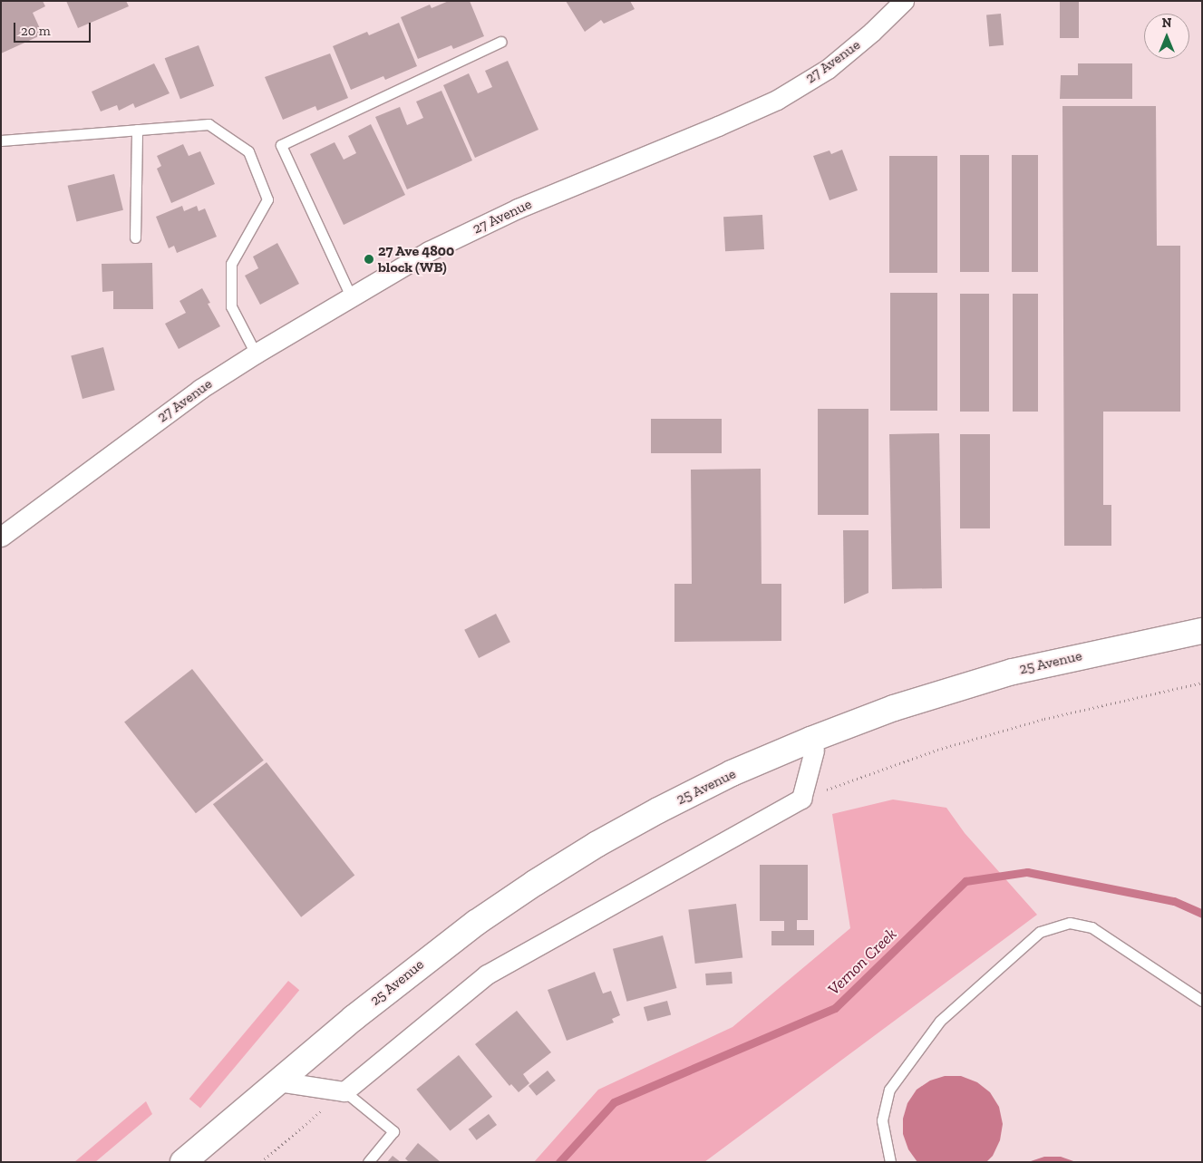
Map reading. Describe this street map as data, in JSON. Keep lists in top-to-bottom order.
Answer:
{
  "streets": {
    "main road": ["25 Avenue"],
    "street": ["27 Avenue"]
  },
  "water": ["Vernon Creek"],
  "places": ["27 Ave 4800 block (WB)"],
  "scale_bar": "20 m",
  "north": "top"
}
